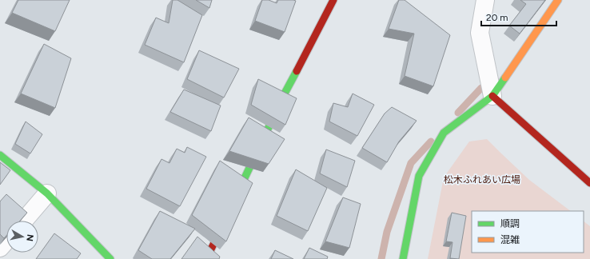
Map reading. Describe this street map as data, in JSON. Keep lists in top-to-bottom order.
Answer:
{
  "parks": ["松木ふれあい広場"],
  "legend": ["順調", "混雑"],
  "scale_bar": "20 m",
  "north": "right"
}
